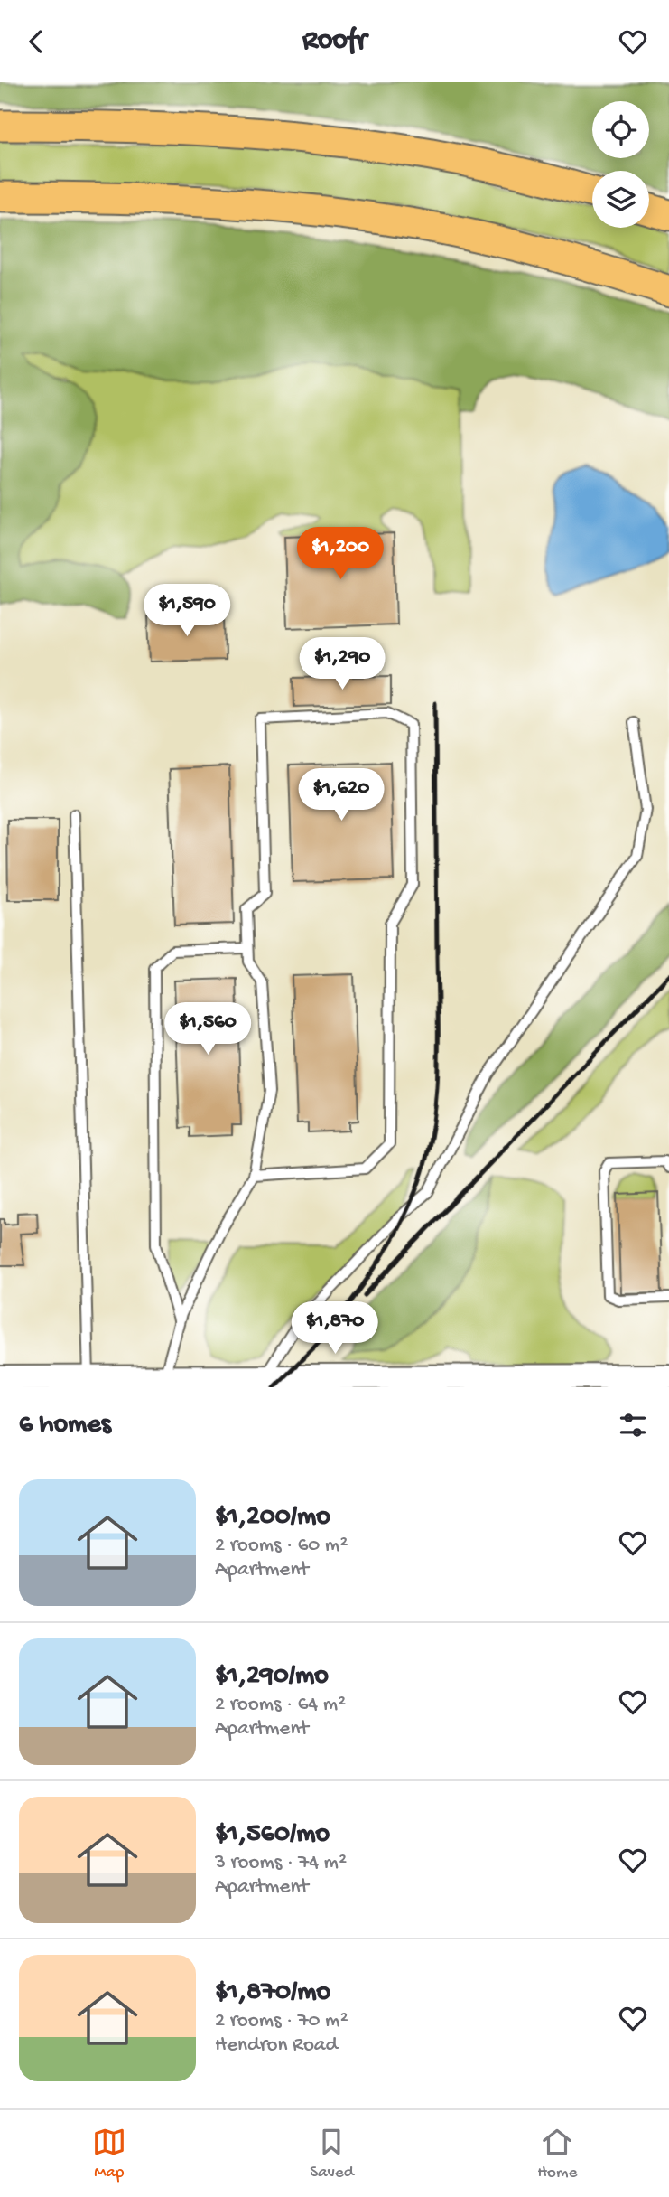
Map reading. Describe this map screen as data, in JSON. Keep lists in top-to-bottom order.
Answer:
{
  "page": {
    "header": "Roofr",
    "price": [
      "$1,200",
      "$1,590",
      "$1,290",
      "$1,620",
      "$1,560",
      "$1,870"
    ],
    "heading": "6 homes",
    "list": [
      {
        "name": "$1,200/mo",
        "note": "2 rooms · 60 m² · Apartment"
      },
      {
        "name": "$1,290/mo",
        "note": "2 rooms · 64 m² · Apartment"
      },
      {
        "name": "$1,560/mo",
        "note": "3 rooms · 74 m² · Apartment"
      },
      {
        "name": "$1,870/mo",
        "note": "2 rooms · 70 m² · Hendron Road"
      }
    ],
    "tabs": ["Map", "Saved", "Home"]
  }
}
